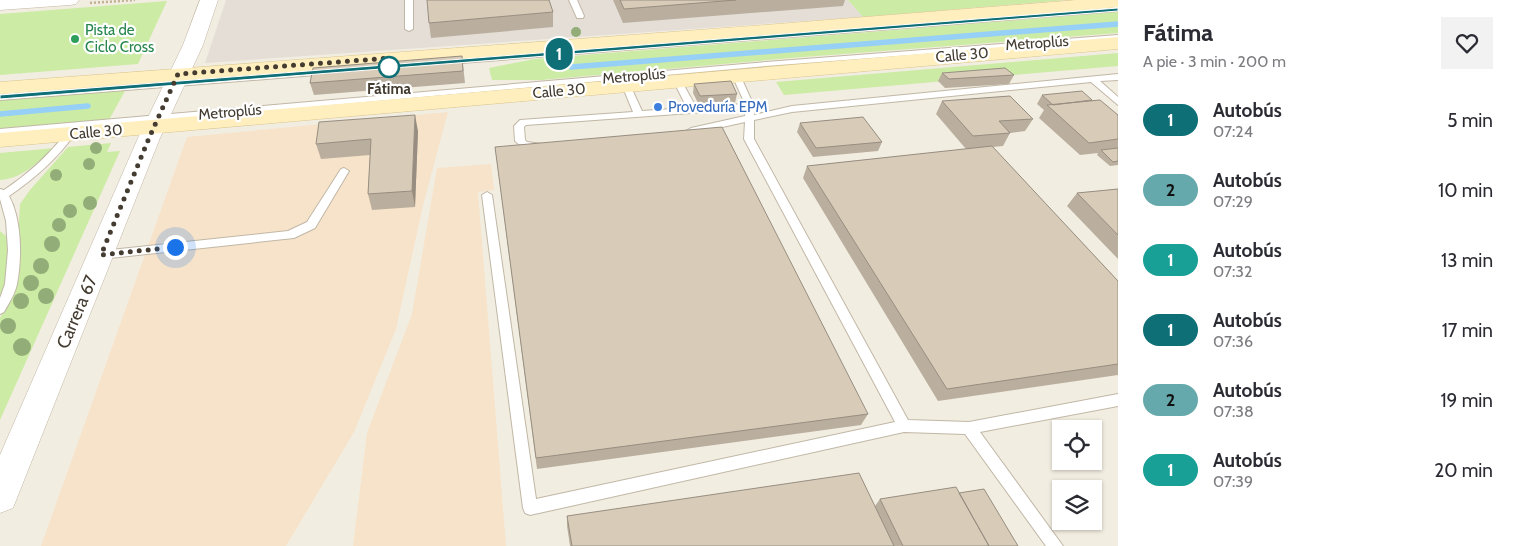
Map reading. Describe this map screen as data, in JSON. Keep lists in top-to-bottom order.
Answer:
{
  "streets": {
    "main road": ["Calle 30"],
    "street": ["Carrera 67"],
    "lane": ["Metroplús"]
  },
  "crossings": [
    ["Metroplús", "Calle 30"],
    ["Metroplús", "Carrera 67"],
    ["Calle 30", "Carrera 67"]
  ],
  "places": ["Pista de Ciclo Cross", "Fátima", "Proveduría EPM"],
  "lines": ["bus line 1"],
  "page": {
    "on_map": "1",
    "heading": ["Fátima", "A pie · 3 min · 200 m"],
    "list": [
      {
        "mark": "1",
        "name": "Autobús",
        "note": "07:24",
        "value": "5 min"
      },
      {
        "mark": "2",
        "name": "Autobús",
        "note": "07:29",
        "value": "10 min"
      },
      {
        "mark": "1",
        "name": "Autobús",
        "note": "07:32",
        "value": "13 min"
      },
      {
        "mark": "1",
        "name": "Autobús",
        "note": "07:36",
        "value": "17 min"
      },
      {
        "mark": "2",
        "name": "Autobús",
        "note": "07:38",
        "value": "19 min"
      },
      {
        "mark": "1",
        "name": "Autobús",
        "note": "07:39",
        "value": "20 min"
      }
    ]
  }
}
